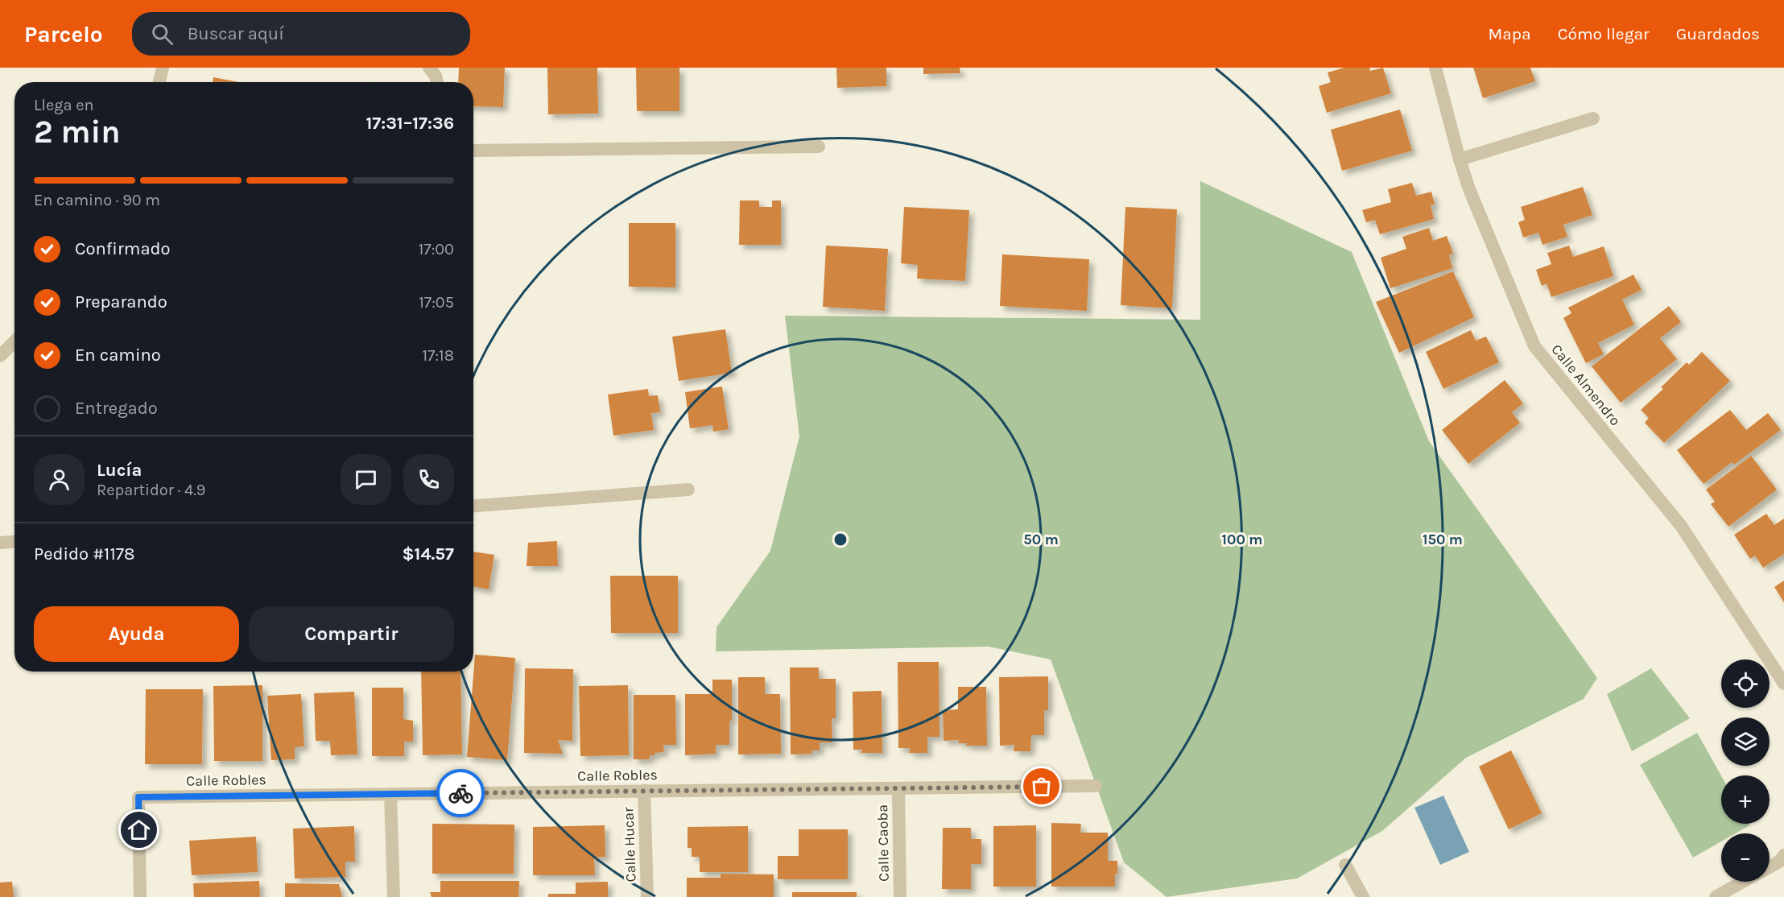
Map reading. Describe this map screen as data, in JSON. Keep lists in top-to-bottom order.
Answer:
{
  "streets": {
    "street": [
      "Calle Almendro",
      "Calle Robles",
      "Calle Caoba",
      "Calle Hucar"
    ]
  },
  "crossings": [
    ["Calle Robles", "Calle Caoba"],
    ["Calle Robles", "Calle Hucar"]
  ],
  "page": {
    "header": "Parcelo",
    "search": "Buscar aquí",
    "nav": ["Mapa", "Cómo llegar", "Guardados"],
    "heading": ["2 min", "Llega en", "17:31–17:36"],
    "panel": [
      "Lucía",
      "Repartidor · 4.9",
      "Pedido #1178",
      "$14.57"
    ],
    "bar": "En camino · 90 m",
    "list": [
      ["Confirmado", "17:00"],
      ["Preparando", "17:05"],
      ["En camino", "17:18"],
      "Entregado"
    ],
    "buttons": ["Ayuda", "Compartir"],
    "map_buttons": ["+", "−"]
  },
  "rings": ["50 m", "100 m", "150 m"]
}
